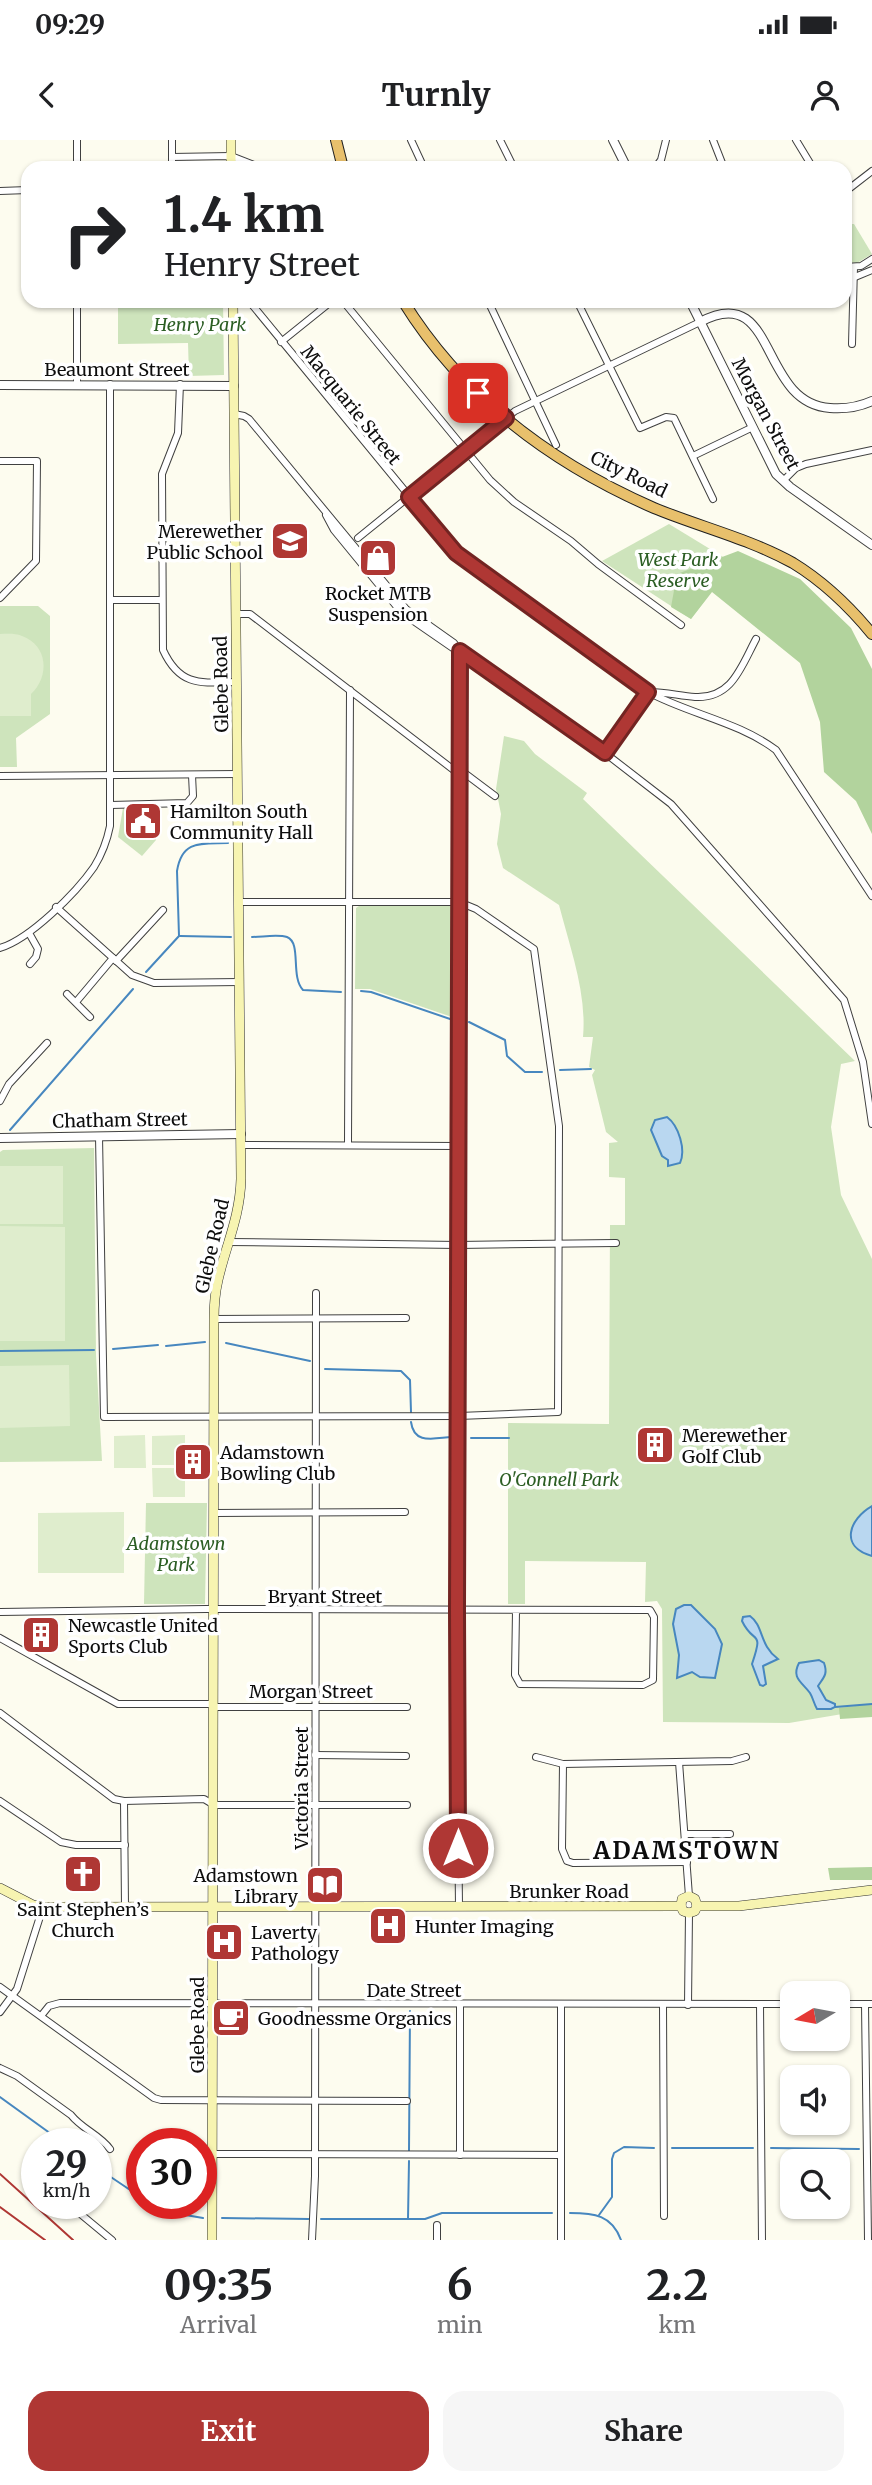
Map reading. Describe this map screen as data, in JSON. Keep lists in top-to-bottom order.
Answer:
{
  "streets": {
    "highway": ["City Road"],
    "main road": ["Glebe Road", "Brunker Road"],
    "street": [
      "Beaumont Street",
      "Macquarie Street",
      "Morgan Street",
      "Chatham Street",
      "Bryant Street",
      "Victoria Street",
      "Date Street"
    ]
  },
  "crossings": [
    ["Beaumont Street", "Glebe Road"],
    ["Morgan Street", "Glebe Road"],
    ["Morgan Street", "Victoria Street"],
    ["Glebe Road", "Chatham Street"],
    ["Glebe Road", "Bryant Street"],
    ["Glebe Road", "Brunker Road"],
    ["Glebe Road", "Date Street"],
    ["Bryant Street", "Victoria Street"],
    ["Victoria Street", "Brunker Road"],
    ["Victoria Street", "Date Street"]
  ],
  "districts": ["ADAMSTOWN"],
  "parks": [
    "Henry Park",
    "West Park Reserve",
    "O'Connell Park",
    "Adamstown Park"
  ],
  "places": {
    "school or university": ["Merewether Public School"],
    "shop": ["Rocket MTB Suspension"],
    "public building": ["Hamilton South Community Hall"],
    "building": ["Merewether Golf Club", "Adamstown Bowling Club", "Newcastle United Sports Club"],
    "church": ["Saint Stephen’s Church"],
    "library": ["Adamstown Library"],
    "hospital": ["Hunter Imaging", "Laverty Pathology"],
    "cafe": ["Goodnessme Organics"]
  },
  "north": "left",
  "page": {
    "status": "09:29",
    "header": "Turnly",
    "turn": ["1.4 km", "Henry Street"],
    "speed": "29 km/h",
    "limit": "30",
    "eta": [
      "09:35",
      "Arrival",
      "6",
      "min",
      "2.2",
      "km"
    ],
    "buttons": ["Exit", "Share"]
  }
}
